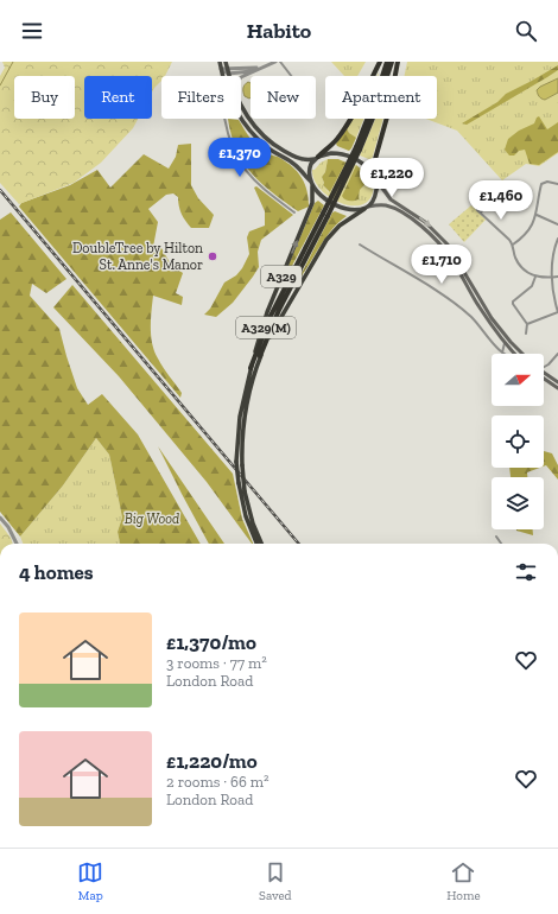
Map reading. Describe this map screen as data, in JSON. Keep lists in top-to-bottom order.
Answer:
{
  "streets": {
    "highway": ["A329", "A329(M)"]
  },
  "crossings": [
    ["A329", "A329(M)"]
  ],
  "parks": ["Big Wood"],
  "places": ["DoubleTree by Hilton St. Anne's Manor"],
  "north": "right",
  "page": {
    "header": "Habito",
    "chip": [
      "Buy",
      "Rent",
      "Filters",
      "New",
      "Apartment"
    ],
    "price": [
      "£1,370",
      "£1,220",
      "£1,460",
      "£1,710"
    ],
    "heading": "4 homes",
    "list": [
      {
        "name": "£1,370/mo",
        "note": "3 rooms · 77 m² · London Road"
      },
      {
        "name": "£1,220/mo",
        "note": "2 rooms · 66 m² · London Road"
      }
    ],
    "tabs": ["Map", "Saved", "Home"]
  }
}
